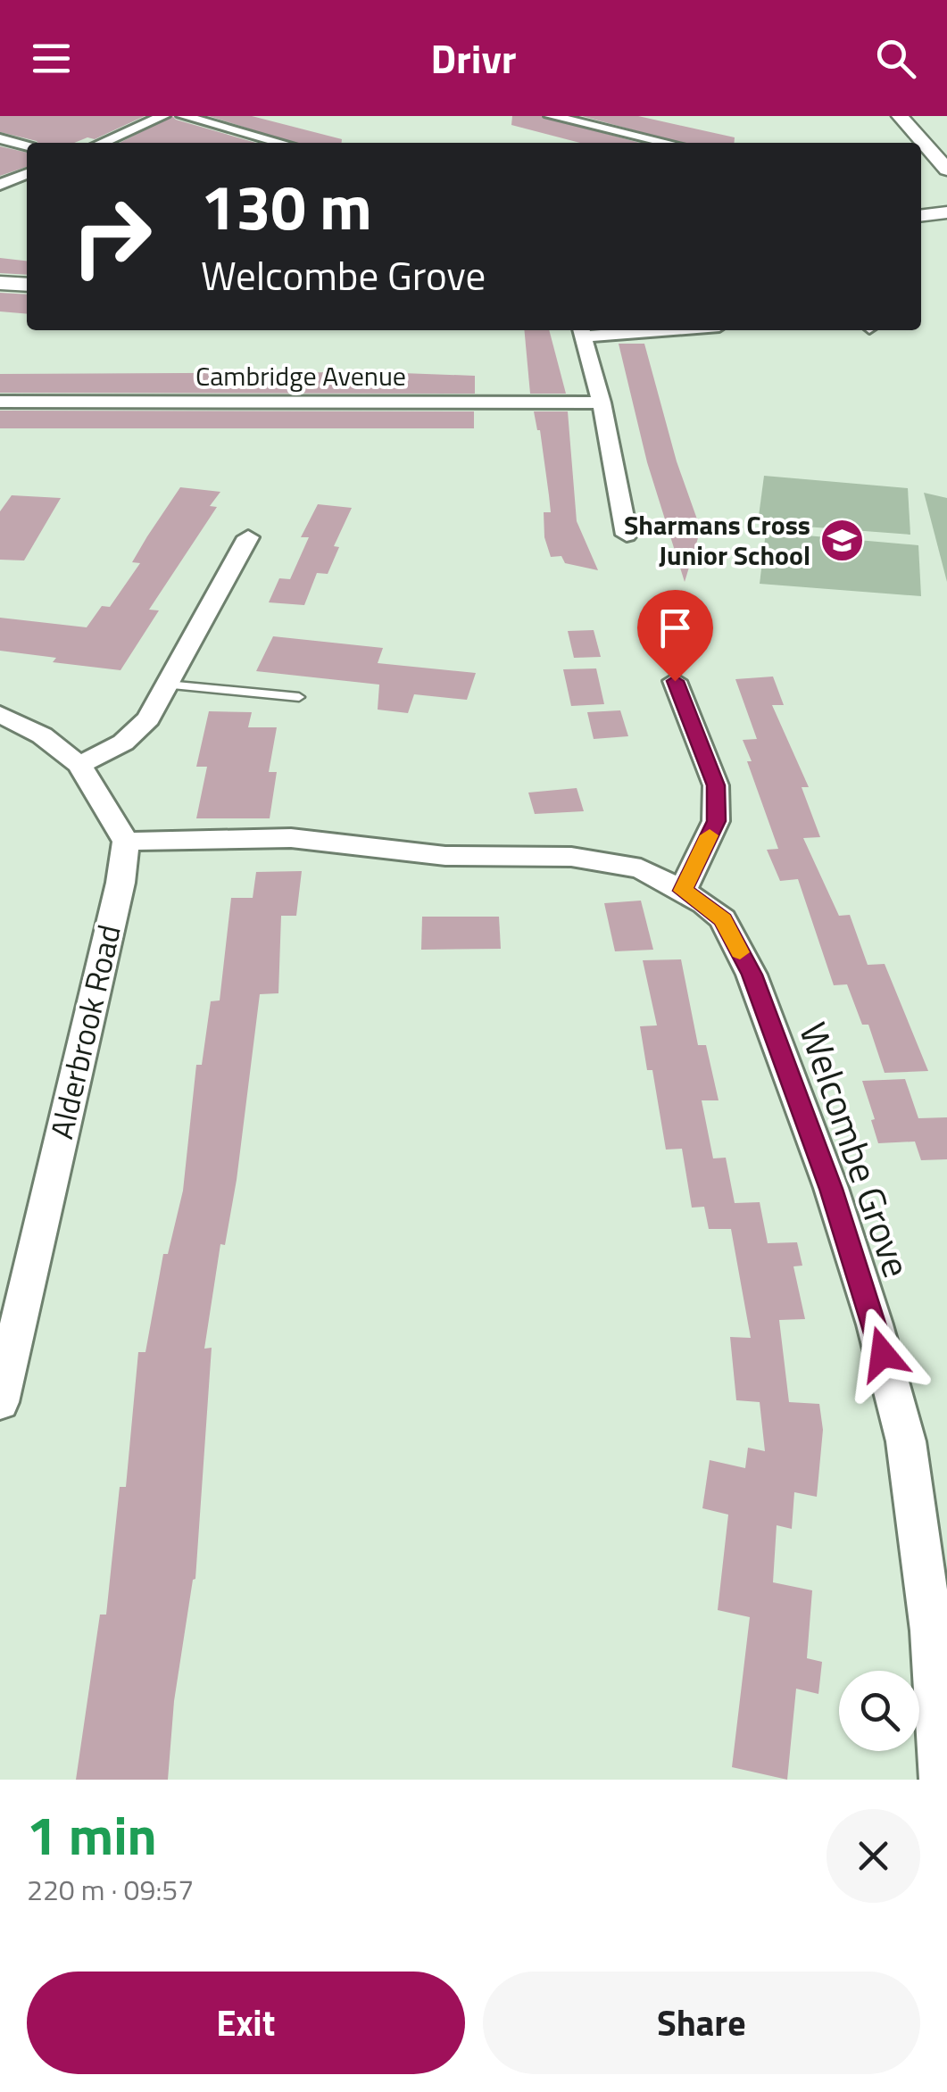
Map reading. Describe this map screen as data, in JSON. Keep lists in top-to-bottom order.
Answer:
{
  "streets": {
    "street": ["Cambridge Avenue", "Alderbrook Road", "Welcombe Grove"]
  },
  "crossings": [
    ["Alderbrook Road", "Welcombe Grove"]
  ],
  "places": {
    "school or university": ["Sharmans Cross Junior School"]
  },
  "page": {
    "header": "Drivr",
    "turn": ["130 m", "Welcombe Grove"],
    "heading": ["1 min", "220 m · 09:57"],
    "buttons": ["Exit", "Share"]
  }
}
